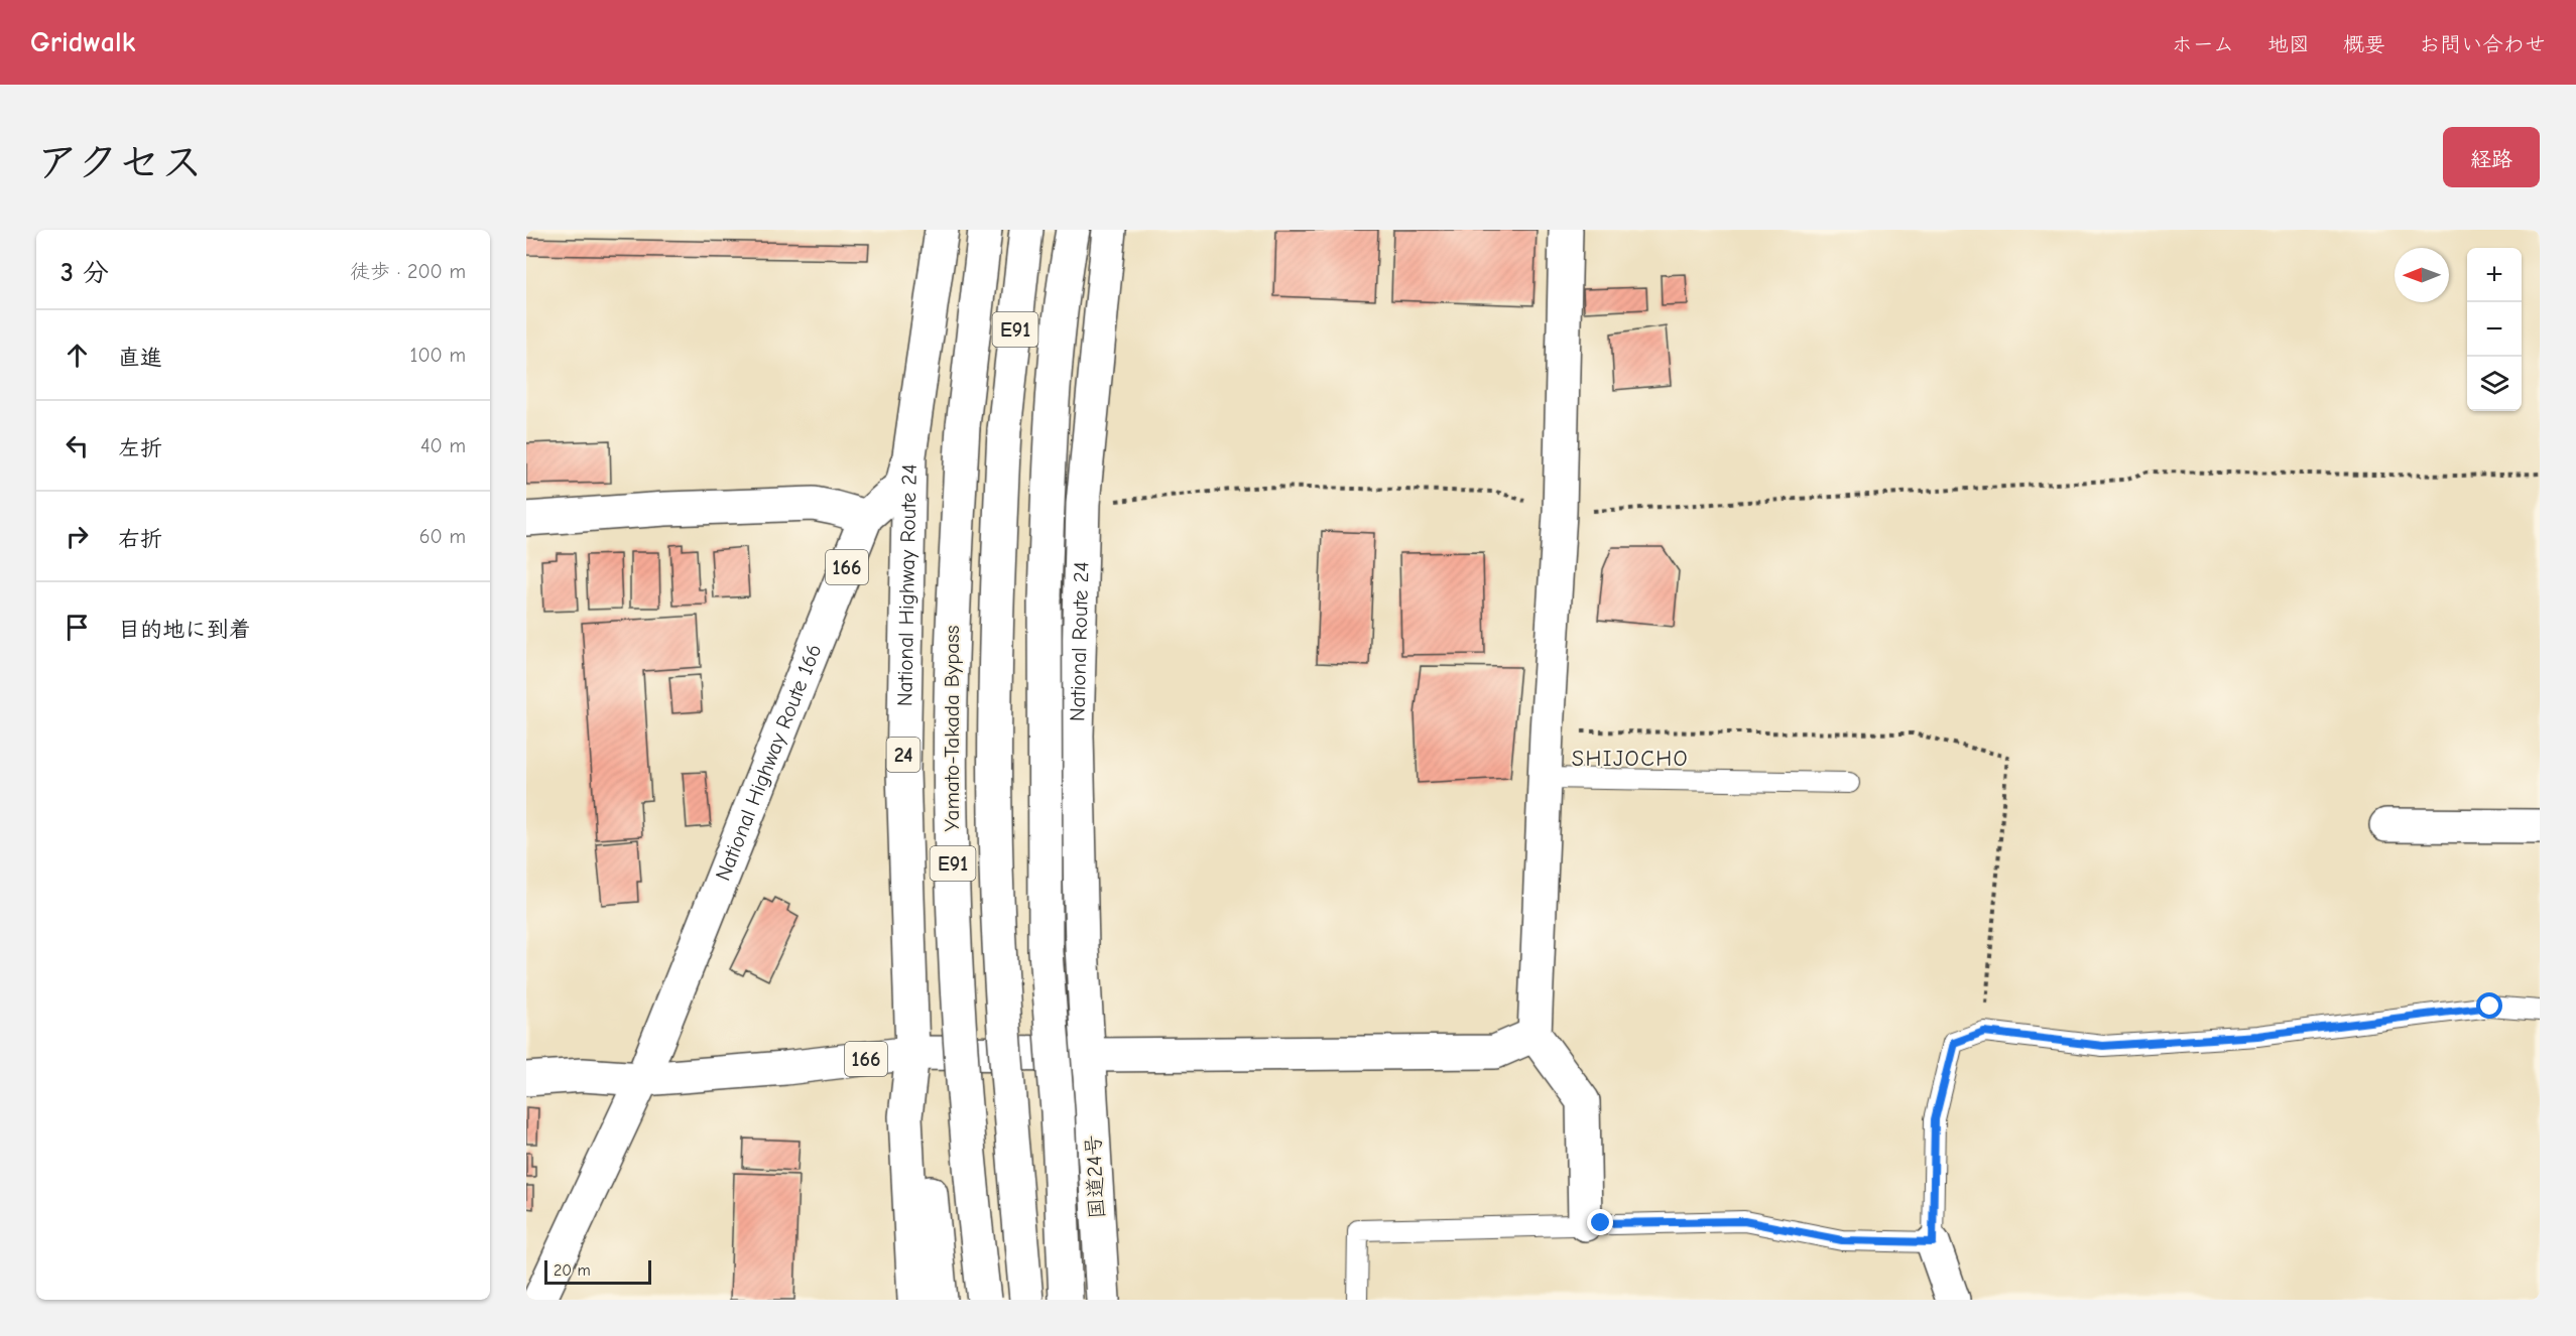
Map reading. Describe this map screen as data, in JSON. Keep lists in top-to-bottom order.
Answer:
{
  "streets": {
    "main road": [
      "E91",
      "166",
      "National Highway Route 24",
      "National Route 24",
      "Yamato-Takada Bypass",
      "24",
      "National Highway Route 166",
      "国道24号"
    ]
  },
  "crossings": [
    ["166", "National Highway Route 24"],
    ["166", "National Route 24"],
    ["166", "24"],
    ["166", "National Highway Route 166"],
    ["166", "国道24号"],
    ["National Highway Route 24", "24"],
    ["National Highway Route 24", "National Highway Route 166"],
    ["National Route 24", "国道24号"]
  ],
  "districts": ["SHIJOCHO"],
  "scale_bar": "20 m",
  "north": "left",
  "page": {
    "header": "Gridwalk",
    "nav": [
      "ホーム",
      "地図",
      "概要",
      "お問い合わせ"
    ],
    "title": "アクセス",
    "buttons": "経路",
    "heading": ["3 分", "徒歩 · 200 m"],
    "map_buttons": ["+", "−"],
    "list": [
      ["直進", "100 m"],
      ["左折", "40 m"],
      ["右折", "60 m"],
      "目的地に到着"
    ],
    "scale": "20 m"
  }
}
